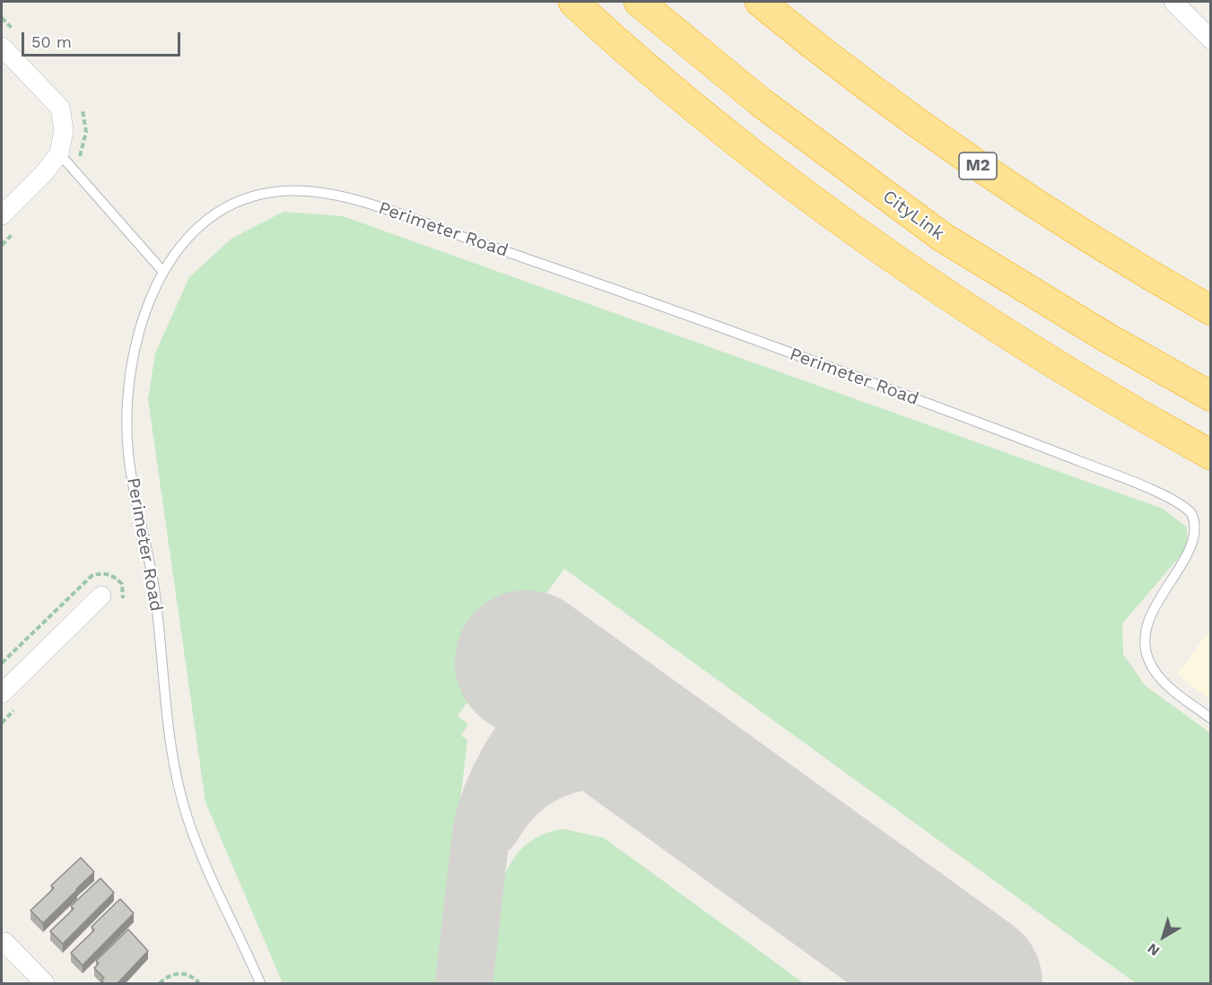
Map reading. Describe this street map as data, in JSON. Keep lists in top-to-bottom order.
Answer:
{
  "streets": {
    "highway": ["M2", "CityLink"],
    "lane": ["Perimeter Road"]
  },
  "scale_bar": "50 m",
  "north": "bottom left"
}
